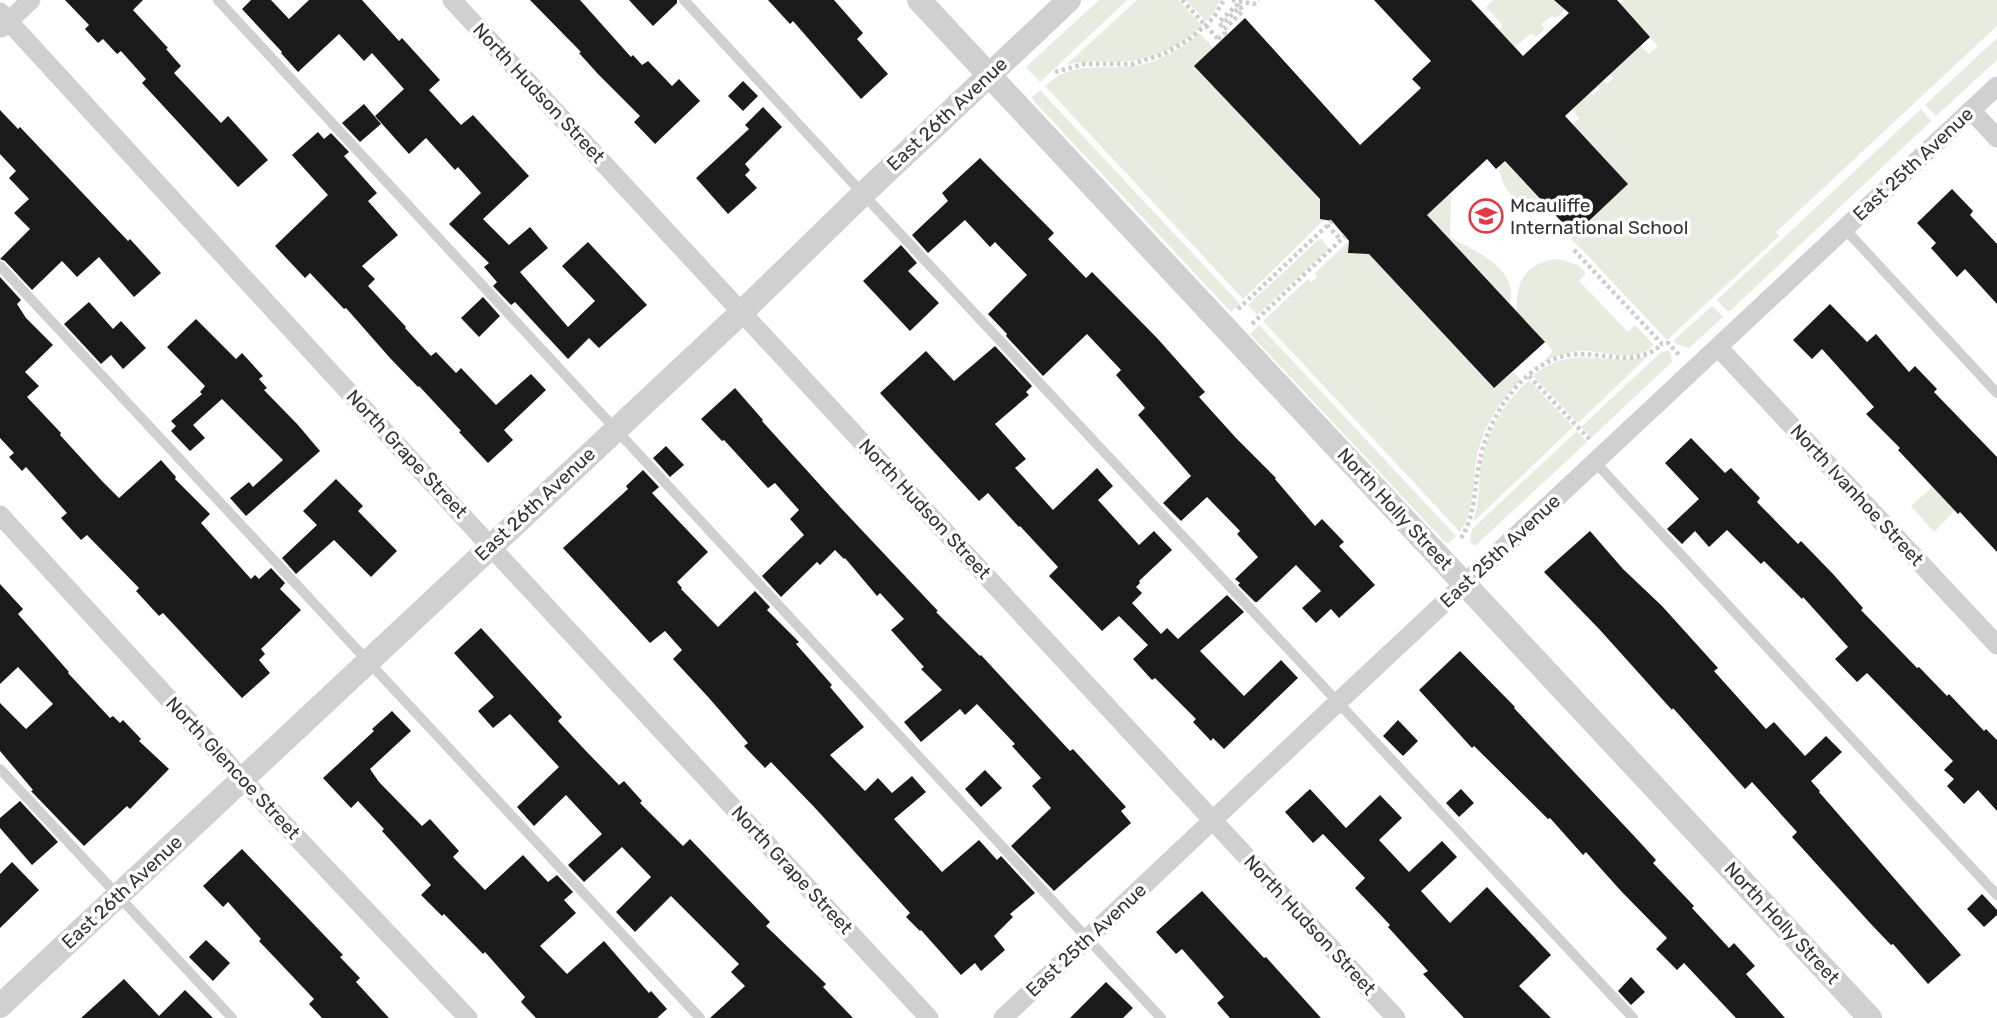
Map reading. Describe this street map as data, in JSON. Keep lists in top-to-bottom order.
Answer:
{
  "streets": {
    "street": [
      "North Hudson Street",
      "East 26th Avenue",
      "East 25th Avenue",
      "North Grape Street",
      "North Ivanhoe Street",
      "North Holly Street",
      "North Glencoe Street"
    ]
  },
  "crossings": [
    ["North Hudson Street", "East 26th Avenue"],
    ["North Hudson Street", "East 25th Avenue"],
    ["East 26th Avenue", "North Grape Street"],
    ["East 26th Avenue", "North Holly Street"],
    ["East 26th Avenue", "North Glencoe Street"],
    ["East 25th Avenue", "North Ivanhoe Street"],
    ["East 25th Avenue", "North Holly Street"]
  ],
  "places": {
    "school or university": ["Mcauliffe International School"]
  }
}
